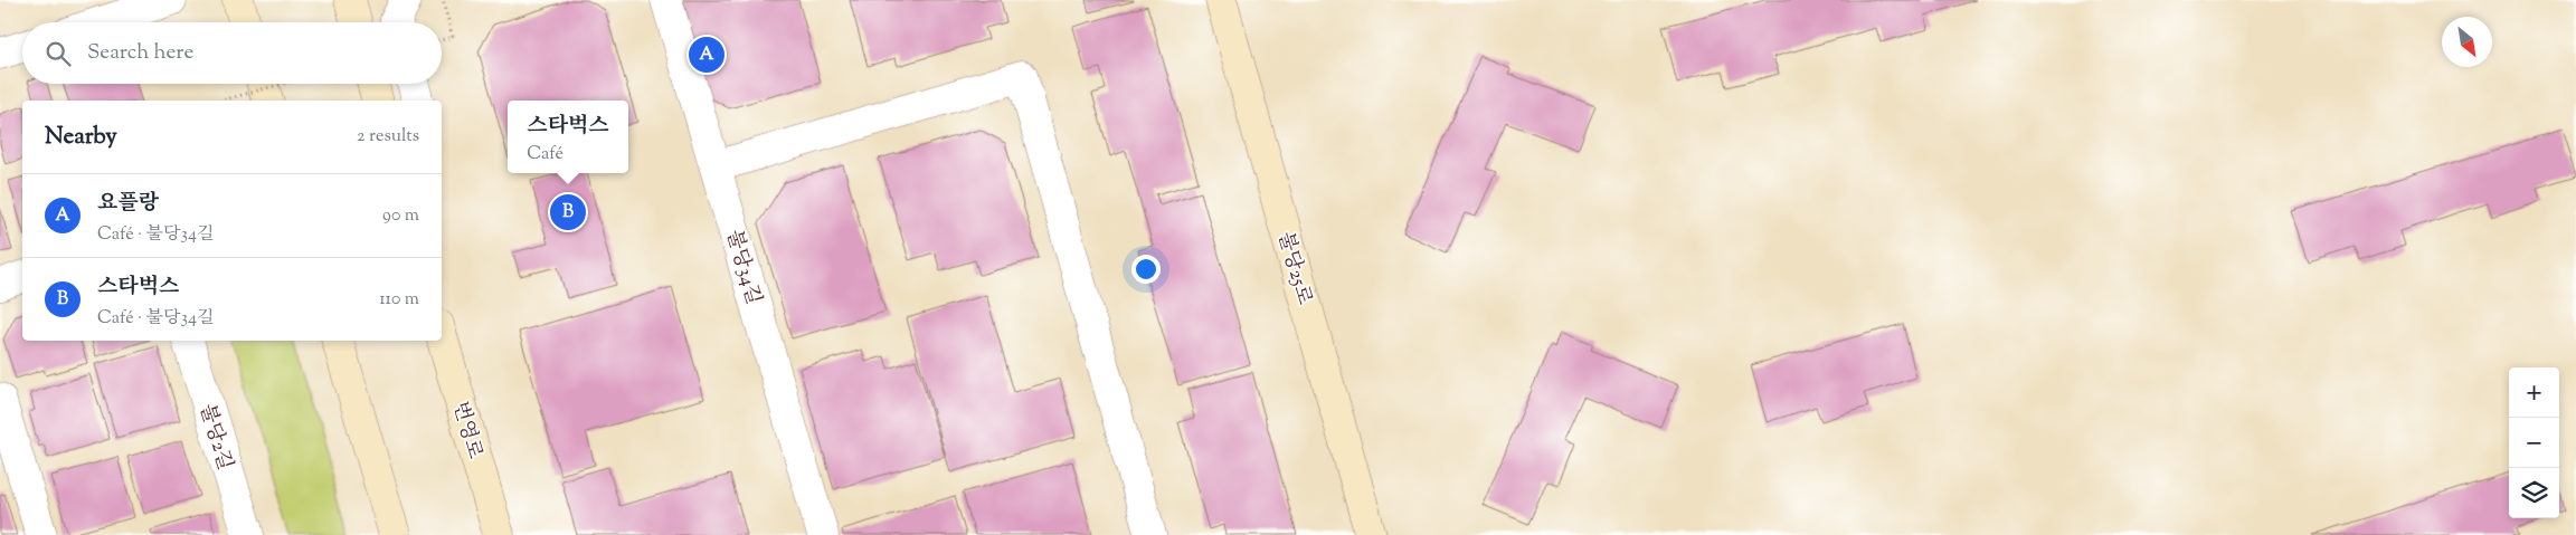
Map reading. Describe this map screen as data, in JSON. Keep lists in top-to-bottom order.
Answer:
{
  "streets": {
    "main road": ["불당25로", "번영로"],
    "street": ["불당34길", "불당2길"]
  },
  "north": "bottom right",
  "page": {
    "search": "Search here",
    "pins": ["A", "B"],
    "popup": ["스타벅스", "Café"],
    "heading": ["Nearby", "2 results"],
    "list": [
      {
        "mark": "A",
        "name": "요플랑",
        "note": "Café · 불당34길",
        "value": "90 m"
      },
      {
        "mark": "B",
        "name": "스타벅스",
        "note": "Café · 불당34길",
        "value": "110 m"
      }
    ],
    "map_buttons": ["+", "−"]
  }
}
